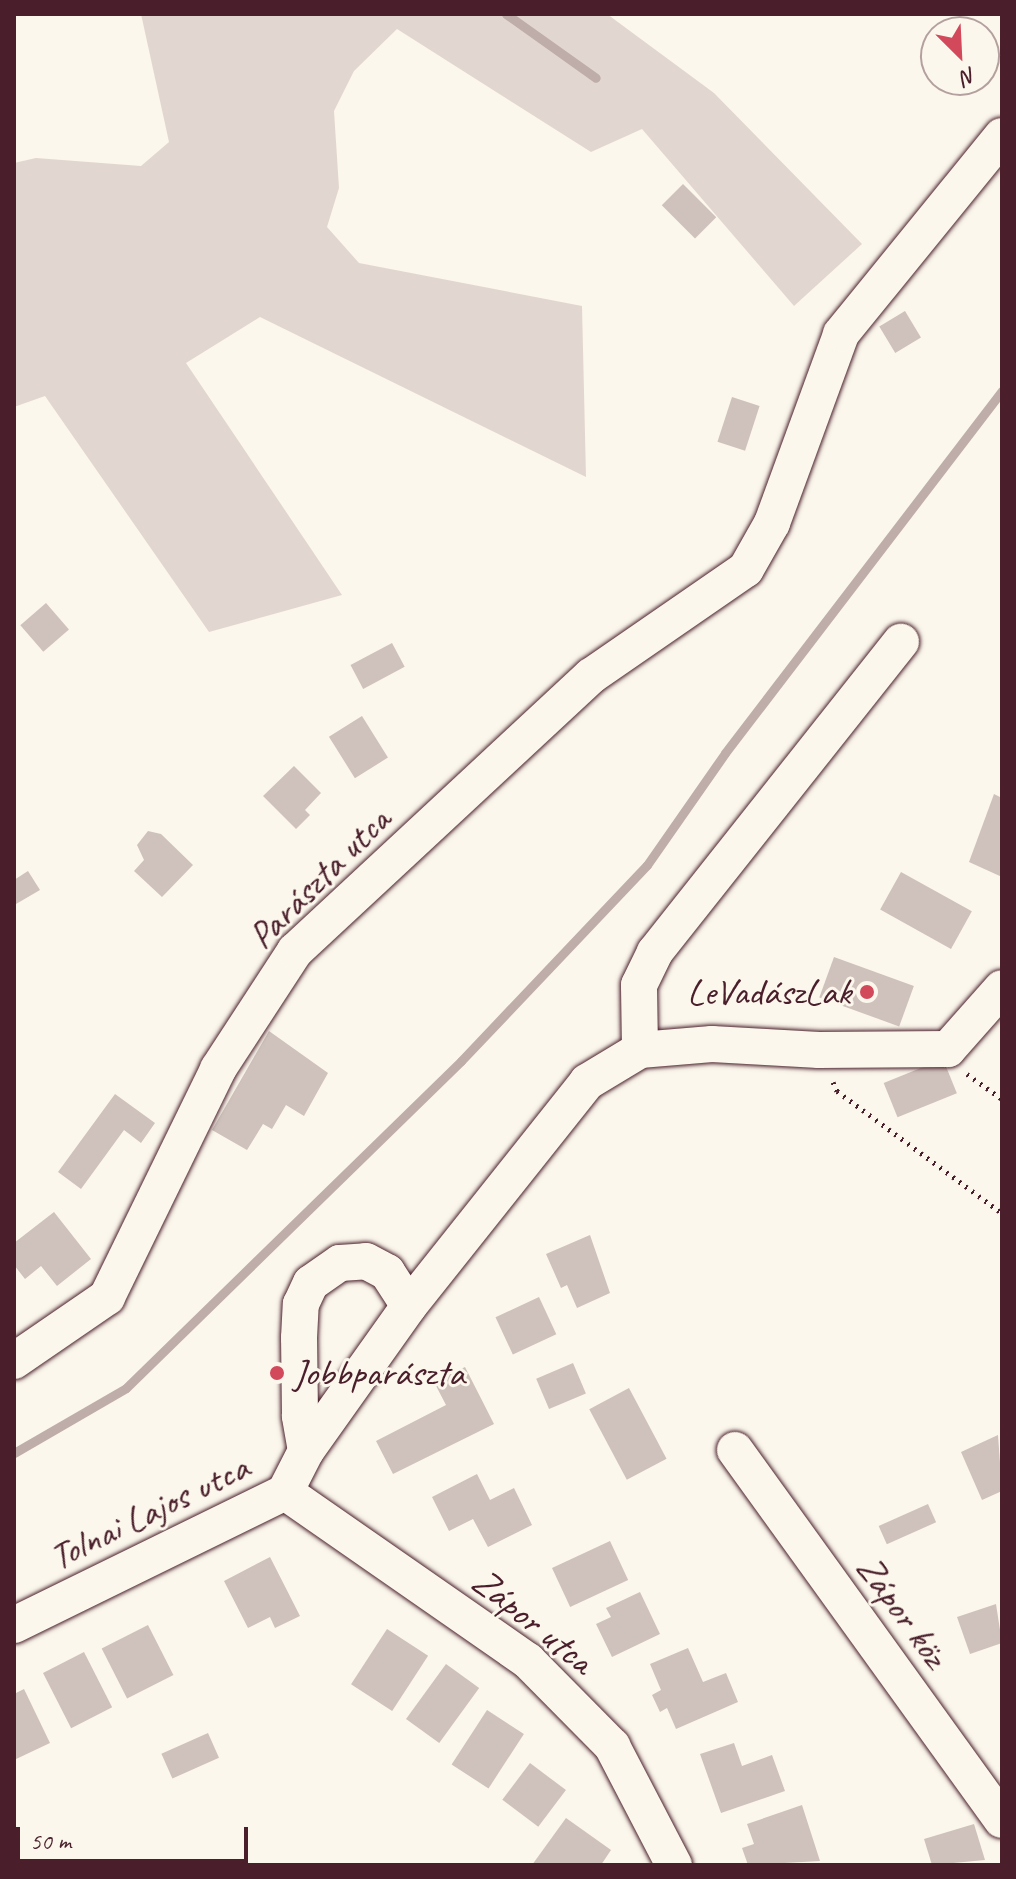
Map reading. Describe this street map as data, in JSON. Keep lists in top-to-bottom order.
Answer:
{
  "streets": {
    "street": [
      "Parászta utca",
      "Tolnai Lajos utca",
      "Zápor köz",
      "Zápor utca"
    ]
  },
  "crossings": [
    ["Tolnai Lajos utca", "Zápor utca"]
  ],
  "places": ["LeVadászLak", "Jobbparászta"],
  "scale_bar": "50 m",
  "north": "bottom right"
}
